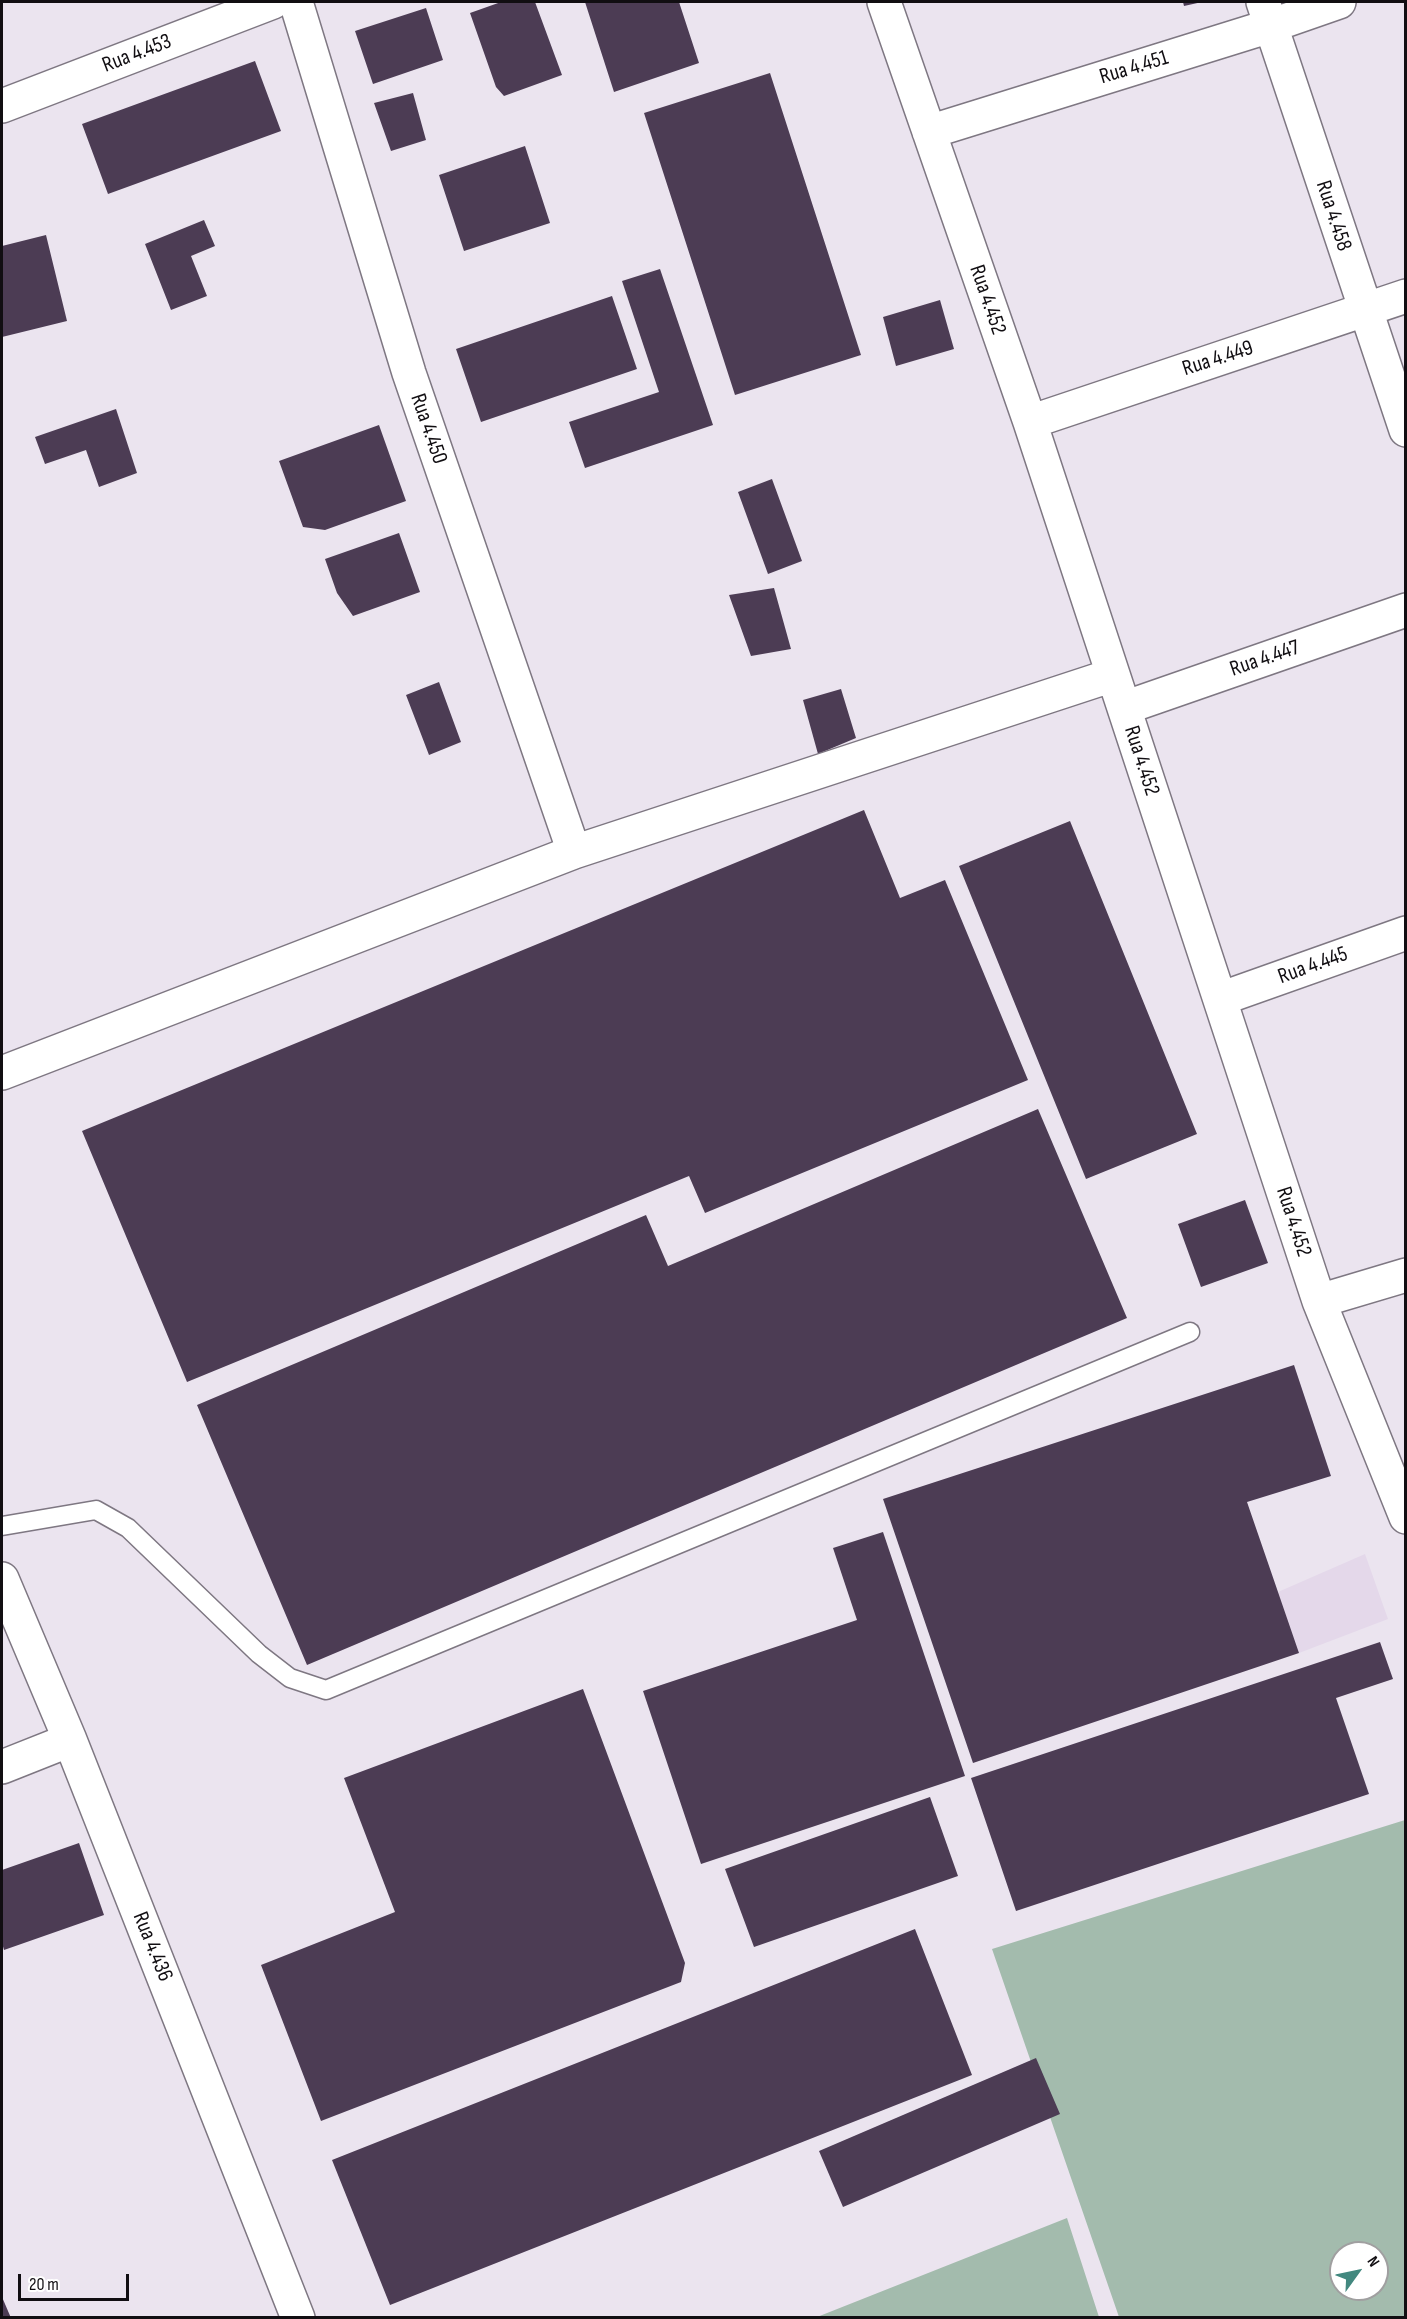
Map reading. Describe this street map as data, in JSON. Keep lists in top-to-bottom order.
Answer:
{
  "streets": {
    "street": [
      "Rua 4.453",
      "Rua 4.451",
      "Rua 4.458",
      "Rua 4.452",
      "Rua 4.449",
      "Rua 4.450",
      "Rua 4.447",
      "Rua 4.445",
      "Rua 4.436"
    ]
  },
  "crossings": [
    ["Rua 4.451", "Rua 4.458"],
    ["Rua 4.451", "Rua 4.452"],
    ["Rua 4.458", "Rua 4.449"],
    ["Rua 4.452", "Rua 4.449"],
    ["Rua 4.452", "Rua 4.447"],
    ["Rua 4.452", "Rua 4.445"]
  ],
  "scale_bar": "20 m",
  "north": "top right"
}
